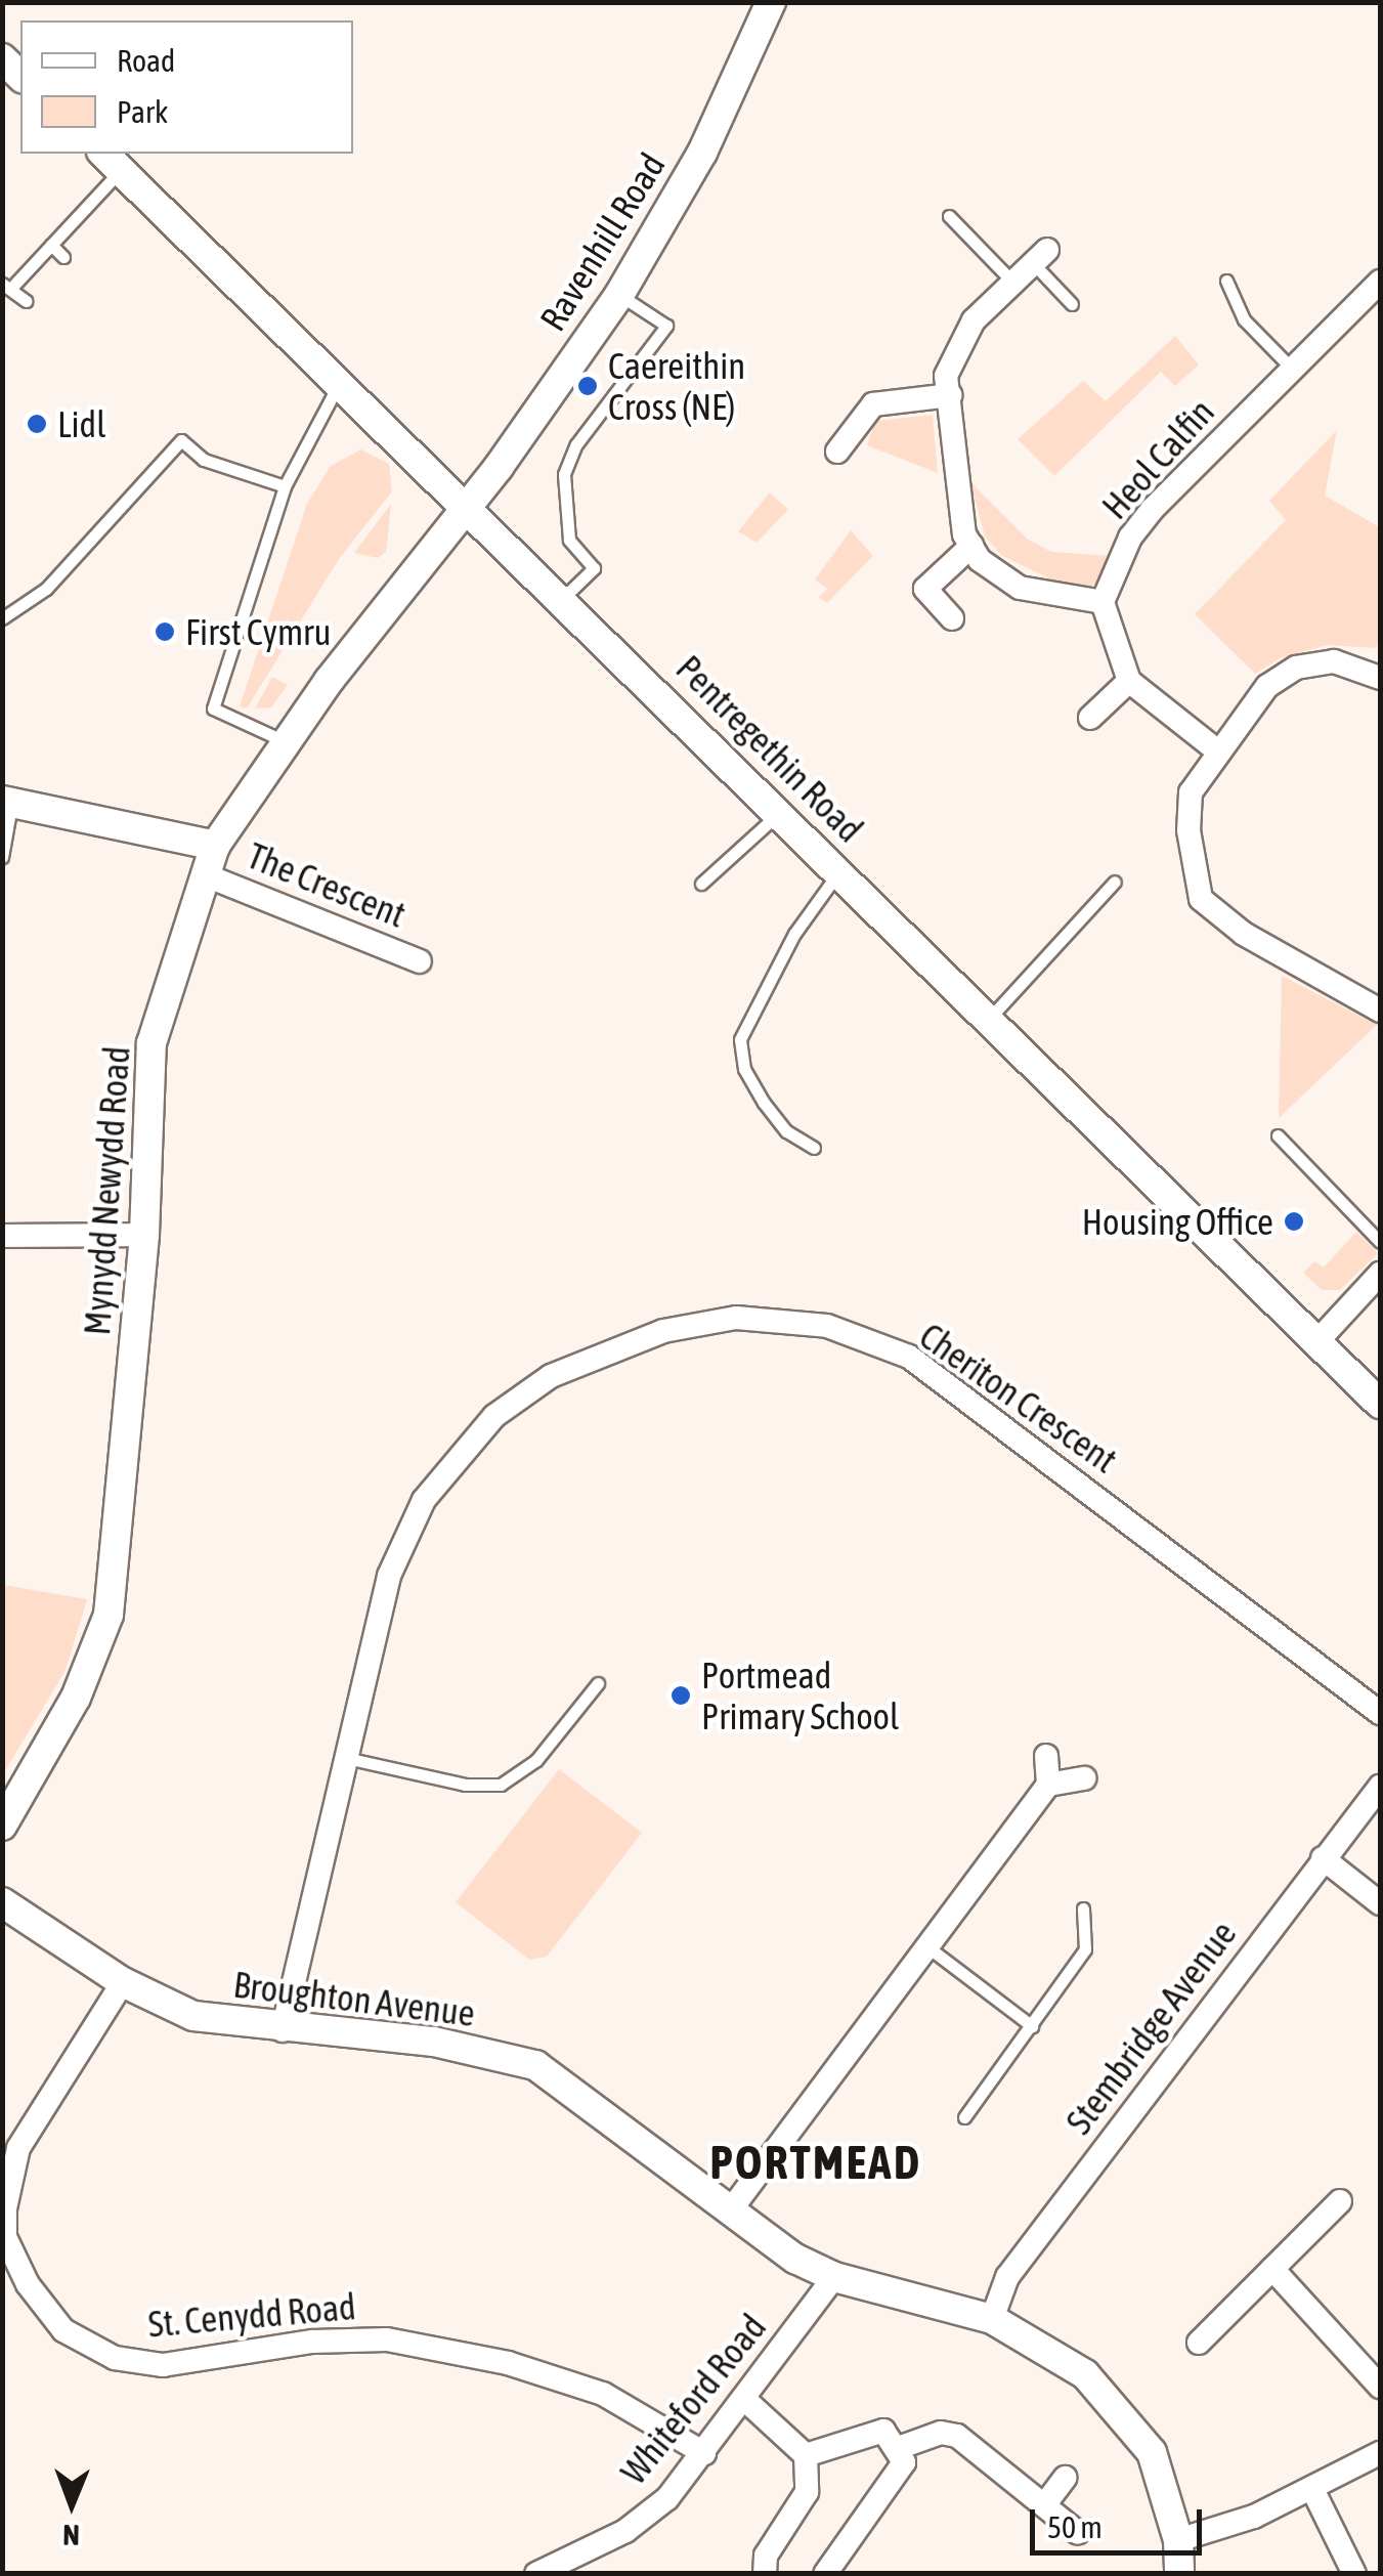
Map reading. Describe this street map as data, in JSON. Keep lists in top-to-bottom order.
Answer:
{
  "streets": {
    "street": [
      "Ravenhill Road",
      "Heol Calfin",
      "Pentregethin Road",
      "The Crescent",
      "Mynydd Newydd Road",
      "Cheriton Crescent",
      "Broughton Avenue",
      "Stembridge Avenue",
      "St. Cenydd Road",
      "Whiteford Road"
    ]
  },
  "crossings": [
    ["Ravenhill Road", "Pentregethin Road"],
    ["Ravenhill Road", "Mynydd Newydd Road"],
    ["Pentregethin Road", "Mynydd Newydd Road"],
    ["The Crescent", "Mynydd Newydd Road"],
    ["Cheriton Crescent", "Broughton Avenue"],
    ["Broughton Avenue", "Stembridge Avenue"],
    ["Broughton Avenue", "St. Cenydd Road"],
    ["Broughton Avenue", "Whiteford Road"],
    ["St. Cenydd Road", "Whiteford Road"]
  ],
  "districts": ["PORTMEAD"],
  "places": [
    "Caereithin Cross (NE)",
    "Lidl",
    "First Cymru",
    "Housing Office",
    "Portmead Primary School"
  ],
  "legend": ["Road", "Park"],
  "scale_bar": "50 m",
  "north": "bottom"
}
